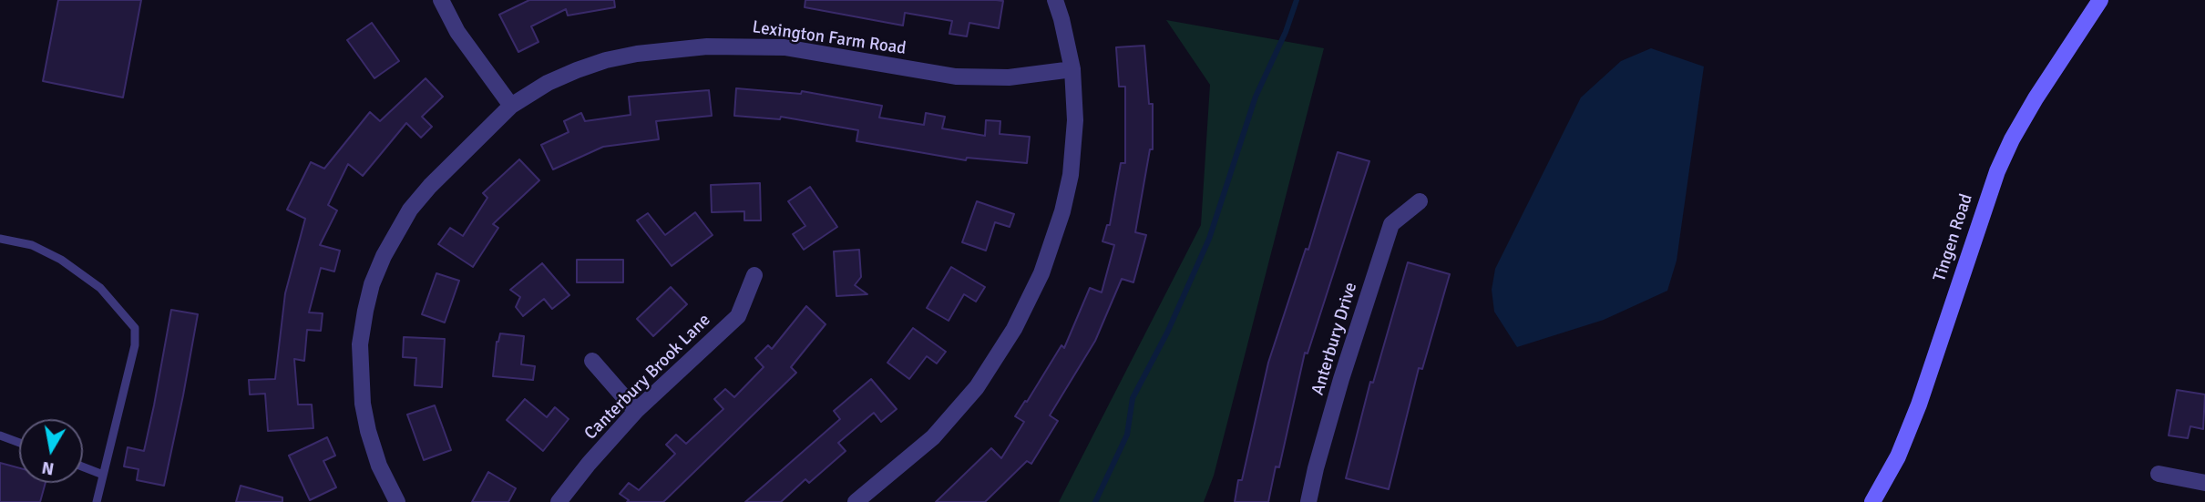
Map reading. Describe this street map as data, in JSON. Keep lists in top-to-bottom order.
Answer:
{
  "streets": {
    "street": [
      "Lexington Farm Road",
      "Tingen Road",
      "Anterbury Drive",
      "Canterbury Brook Lane"
    ]
  },
  "north": "bottom"
}
